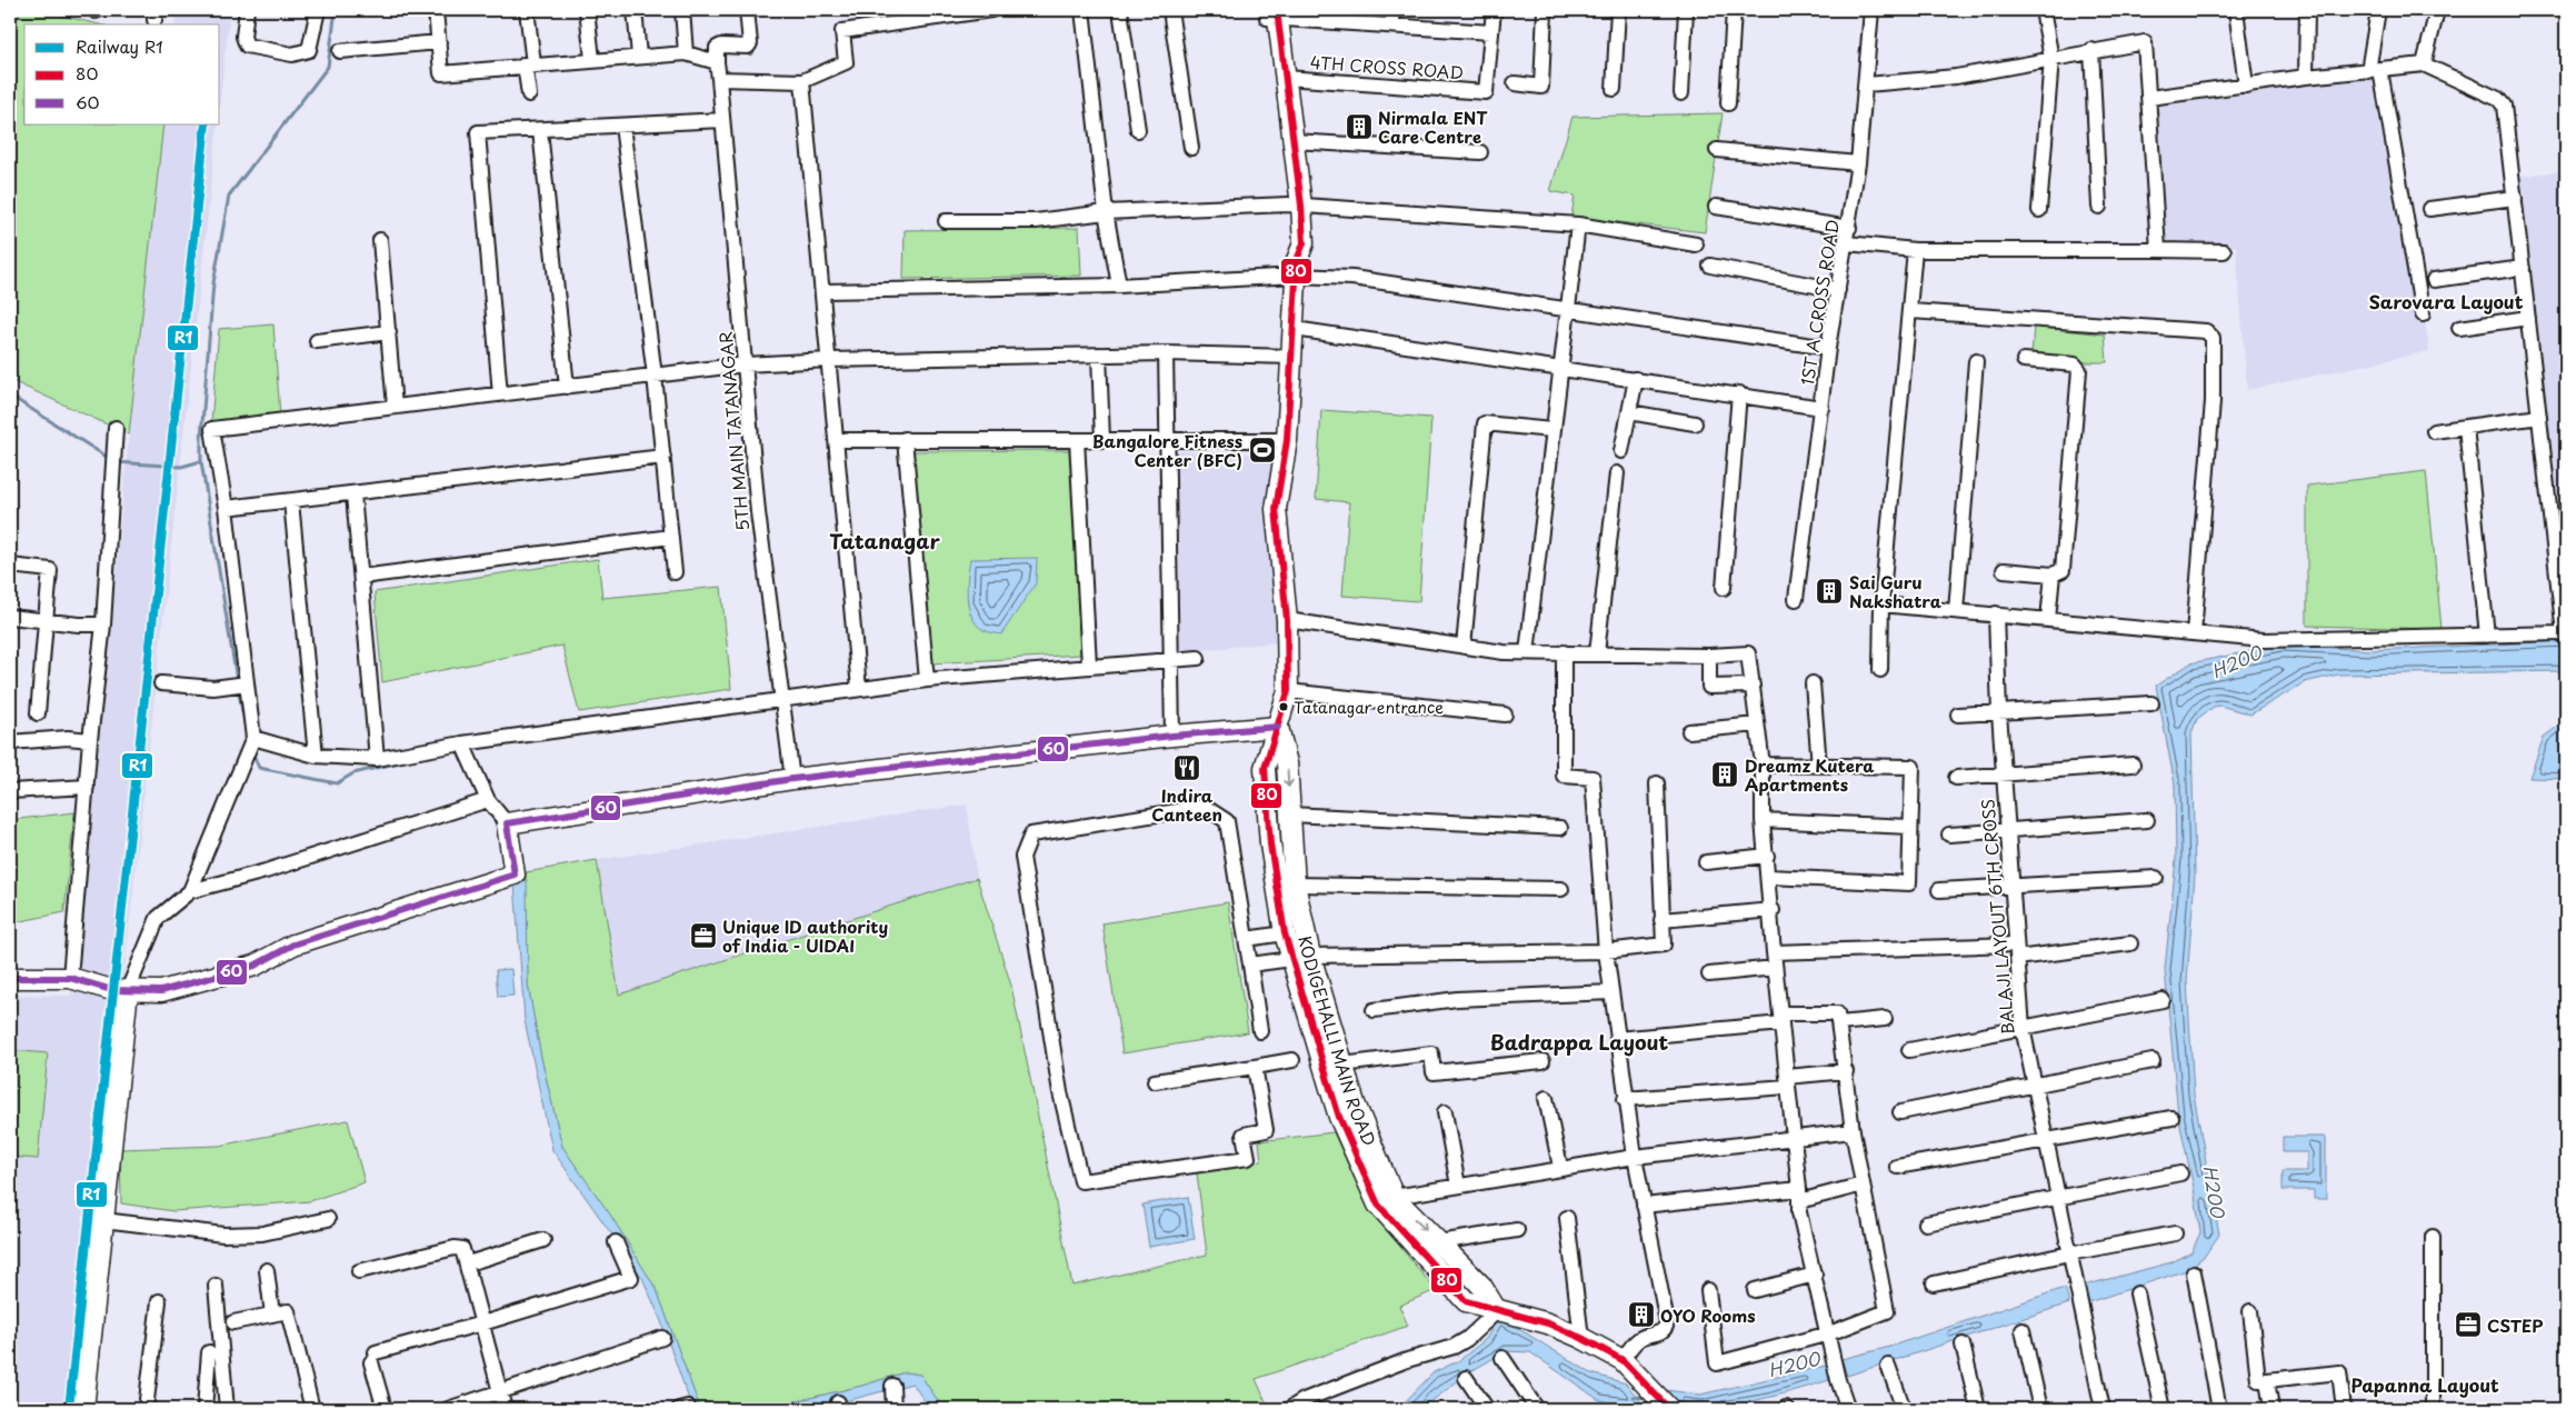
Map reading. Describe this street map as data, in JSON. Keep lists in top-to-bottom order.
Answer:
{
  "streets": {
    "street": [
      "4TH CROSS ROAD",
      "1ST A CROSS ROAD",
      "5TH MAIN TATANAGAR",
      "BALAJI LAYOUT 6TH CROSS",
      "KODIGEHALLI MAIN ROAD"
    ]
  },
  "crossings": [
    ["4TH CROSS ROAD", "KODIGEHALLI MAIN ROAD"]
  ],
  "districts": [
    "Sarovara Layout",
    "Tatanagar",
    "Badrappa Layout",
    "Papanna Layout"
  ],
  "water": ["H200"],
  "places": {
    "building": [
      "Nirmala ENT Care Centre",
      "Sai Guru Nakshatra",
      "Dreamz Kutera Apartments",
      "OYO Rooms"
    ],
    "sports": ["Bangalore Fitness Center (BFC)"],
    "other": ["Tatanagar entrance"],
    "restaurant": ["Indira Canteen"],
    "office": ["Unique ID authority of India - UIDAI", "CSTEP"]
  },
  "lines": ["transit line 80", "rail line R1", "transit line 60"],
  "legend": ["Railway R1", "80", "60"]
}
